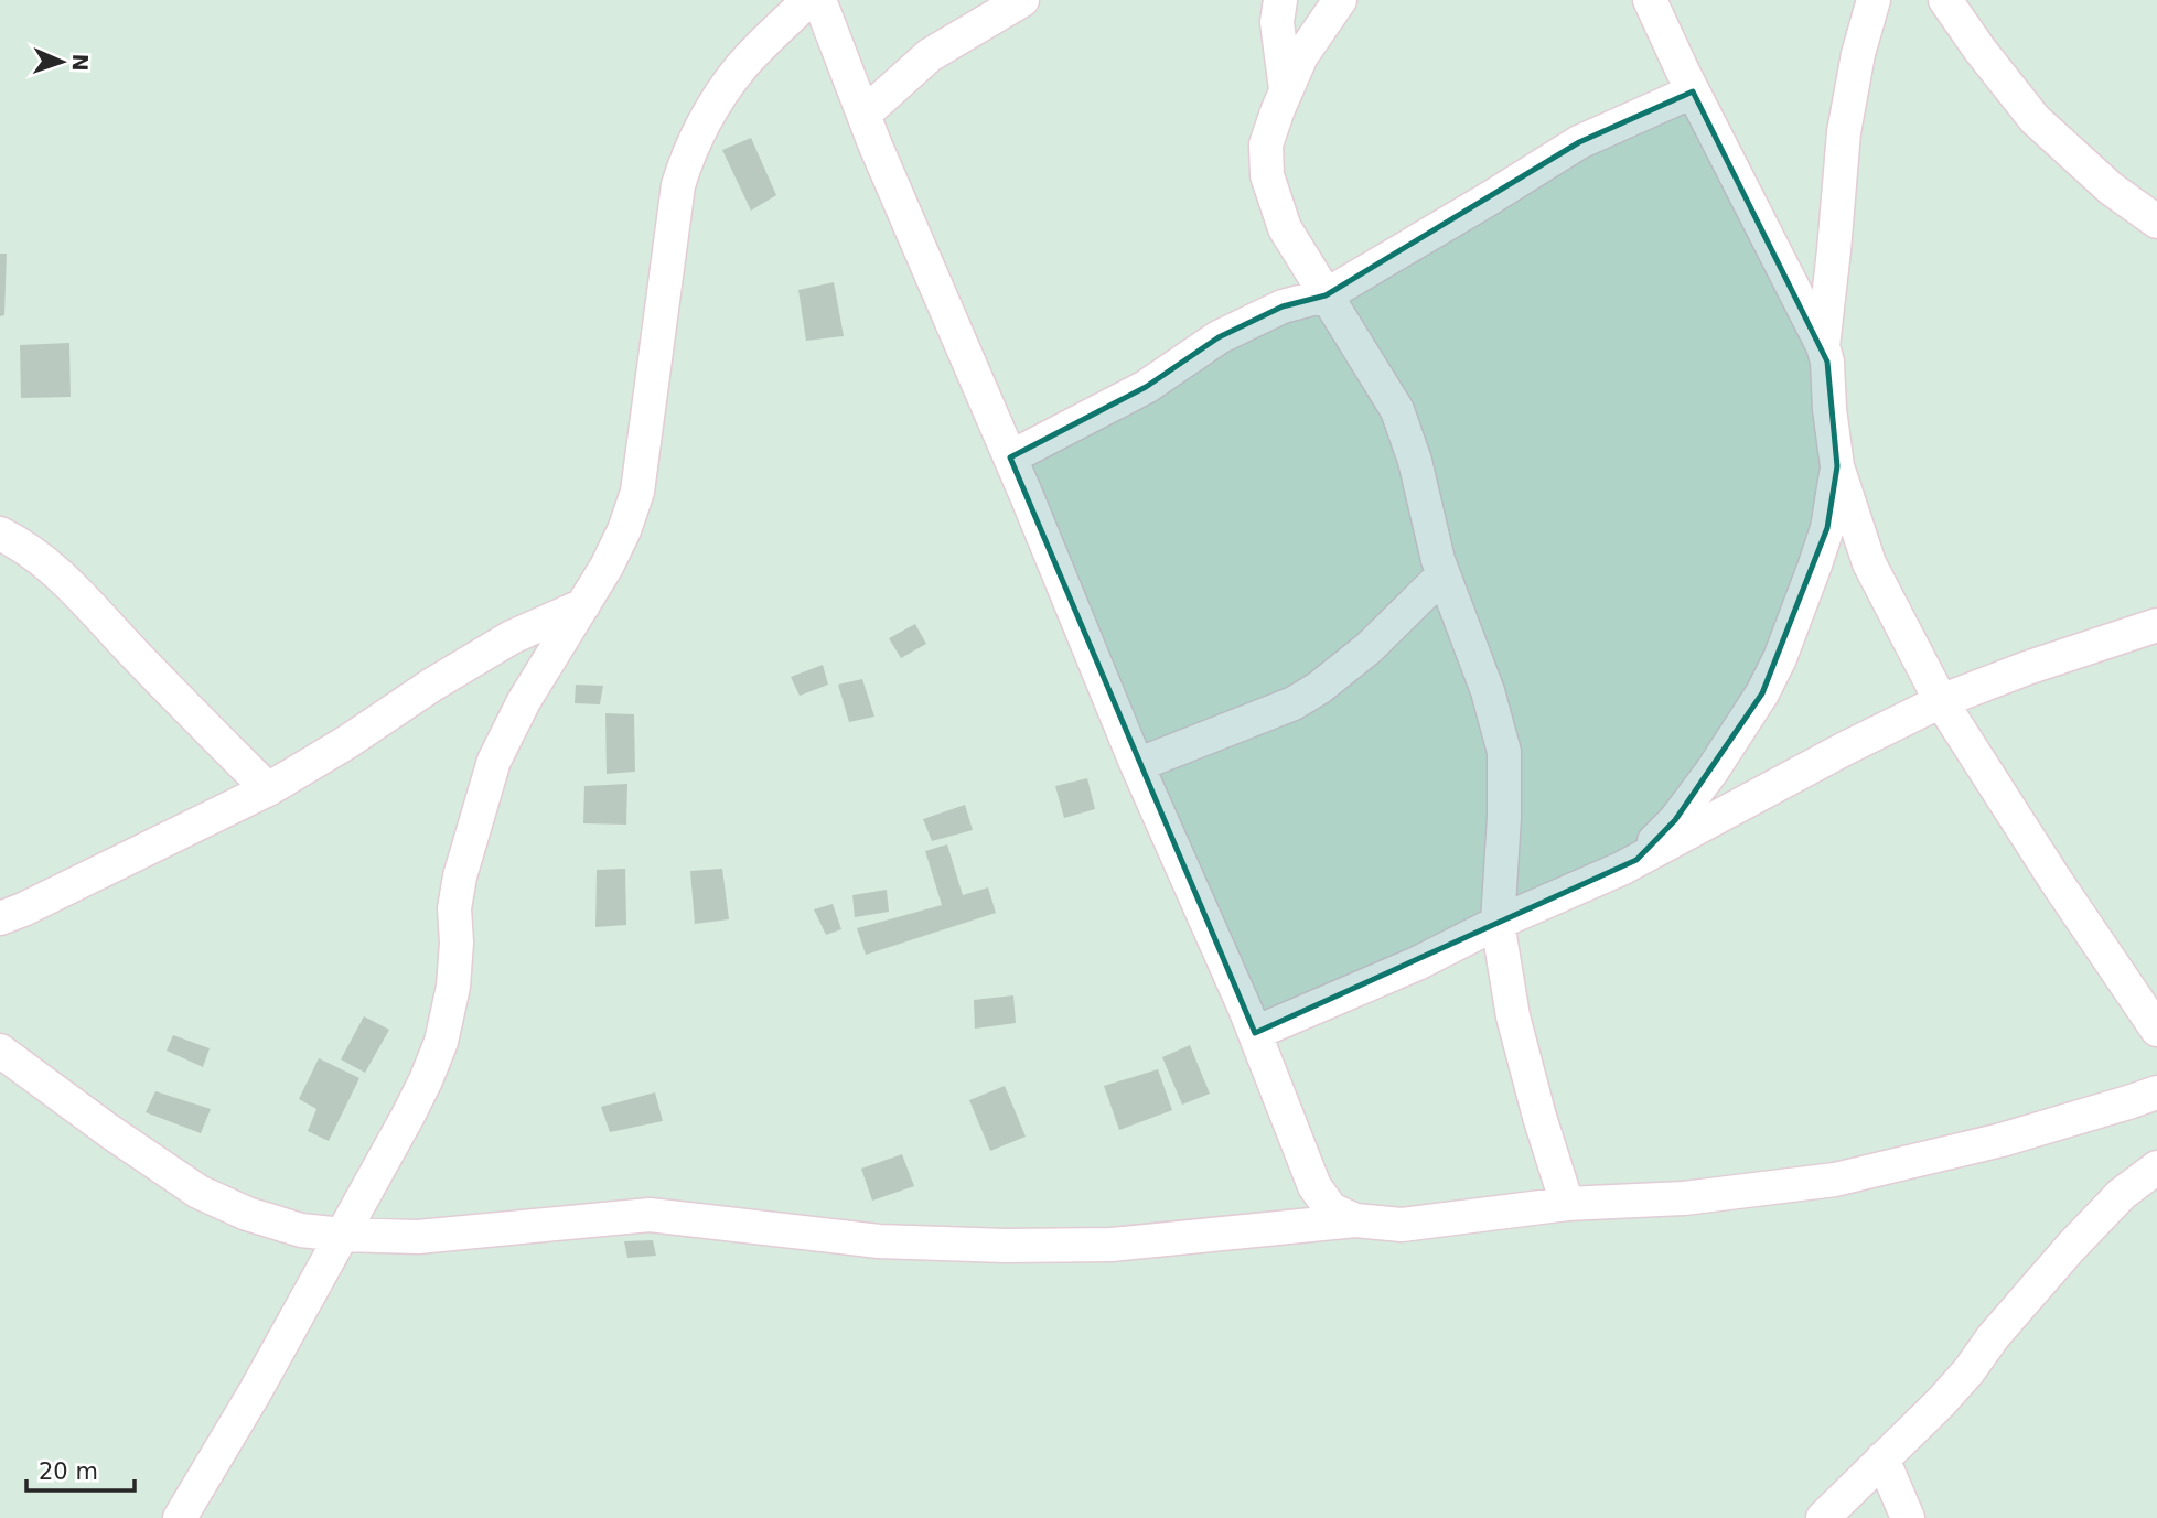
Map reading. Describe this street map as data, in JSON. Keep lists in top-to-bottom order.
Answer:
{
  "scale_bar": "20 m",
  "north": "right"
}
